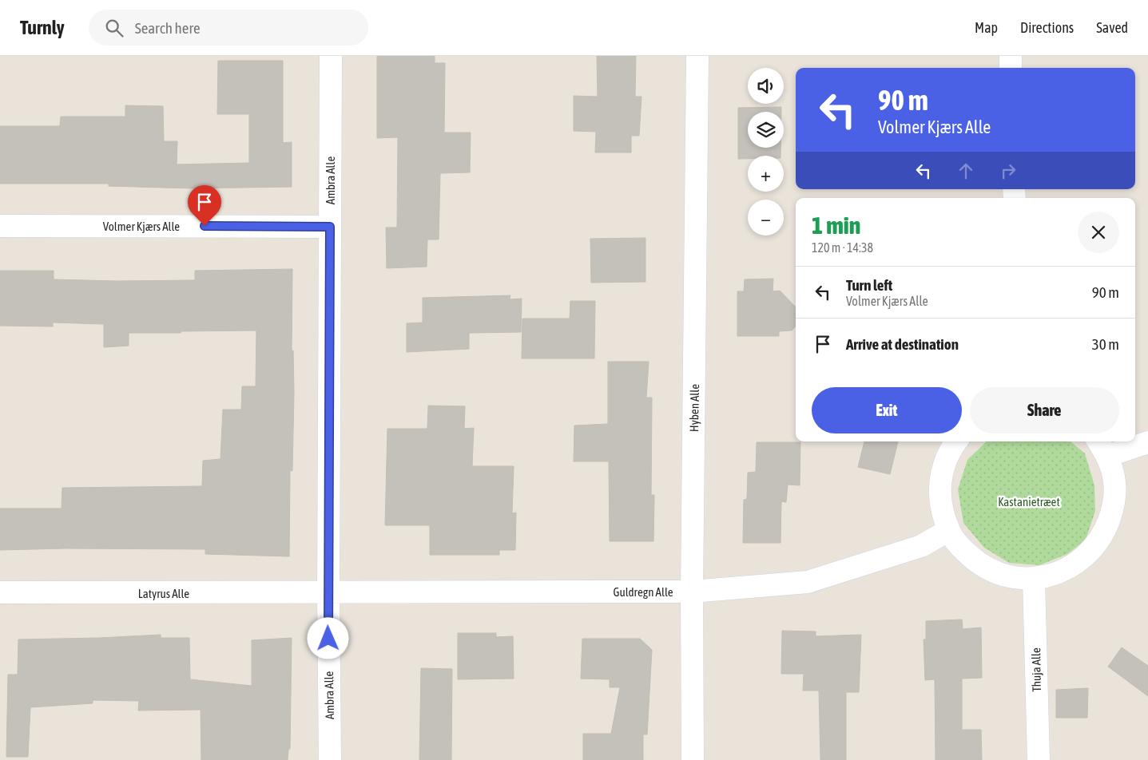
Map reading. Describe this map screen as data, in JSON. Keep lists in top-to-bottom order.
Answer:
{
  "streets": {
    "street": [
      "Ambra Alle",
      "Volmer Kjærs Alle",
      "Hyben Alle",
      "Guldregn Alle",
      "Latyrus Alle",
      "Thuja Alle"
    ]
  },
  "crossings": [
    ["Ambra Alle", "Volmer Kjærs Alle"],
    ["Ambra Alle", "Guldregn Alle"],
    ["Ambra Alle", "Latyrus Alle"],
    ["Hyben Alle", "Guldregn Alle"],
    ["Guldregn Alle", "Latyrus Alle"]
  ],
  "parks": ["Kastanietræet"],
  "page": {
    "header": "Turnly",
    "search": "Search here",
    "nav": ["Map", "Directions", "Saved"],
    "map_buttons": ["+", "−"],
    "turn": ["90 m", "Volmer Kjærs Alle"],
    "heading": ["1 min", "120 m · 14:38"],
    "list": [
      {
        "name": "Turn left",
        "note": "Volmer Kjærs Alle",
        "value": "90 m"
      },
      {
        "name": "Arrive at destination",
        "value": "30 m"
      }
    ],
    "buttons": ["Exit", "Share"]
  }
}
